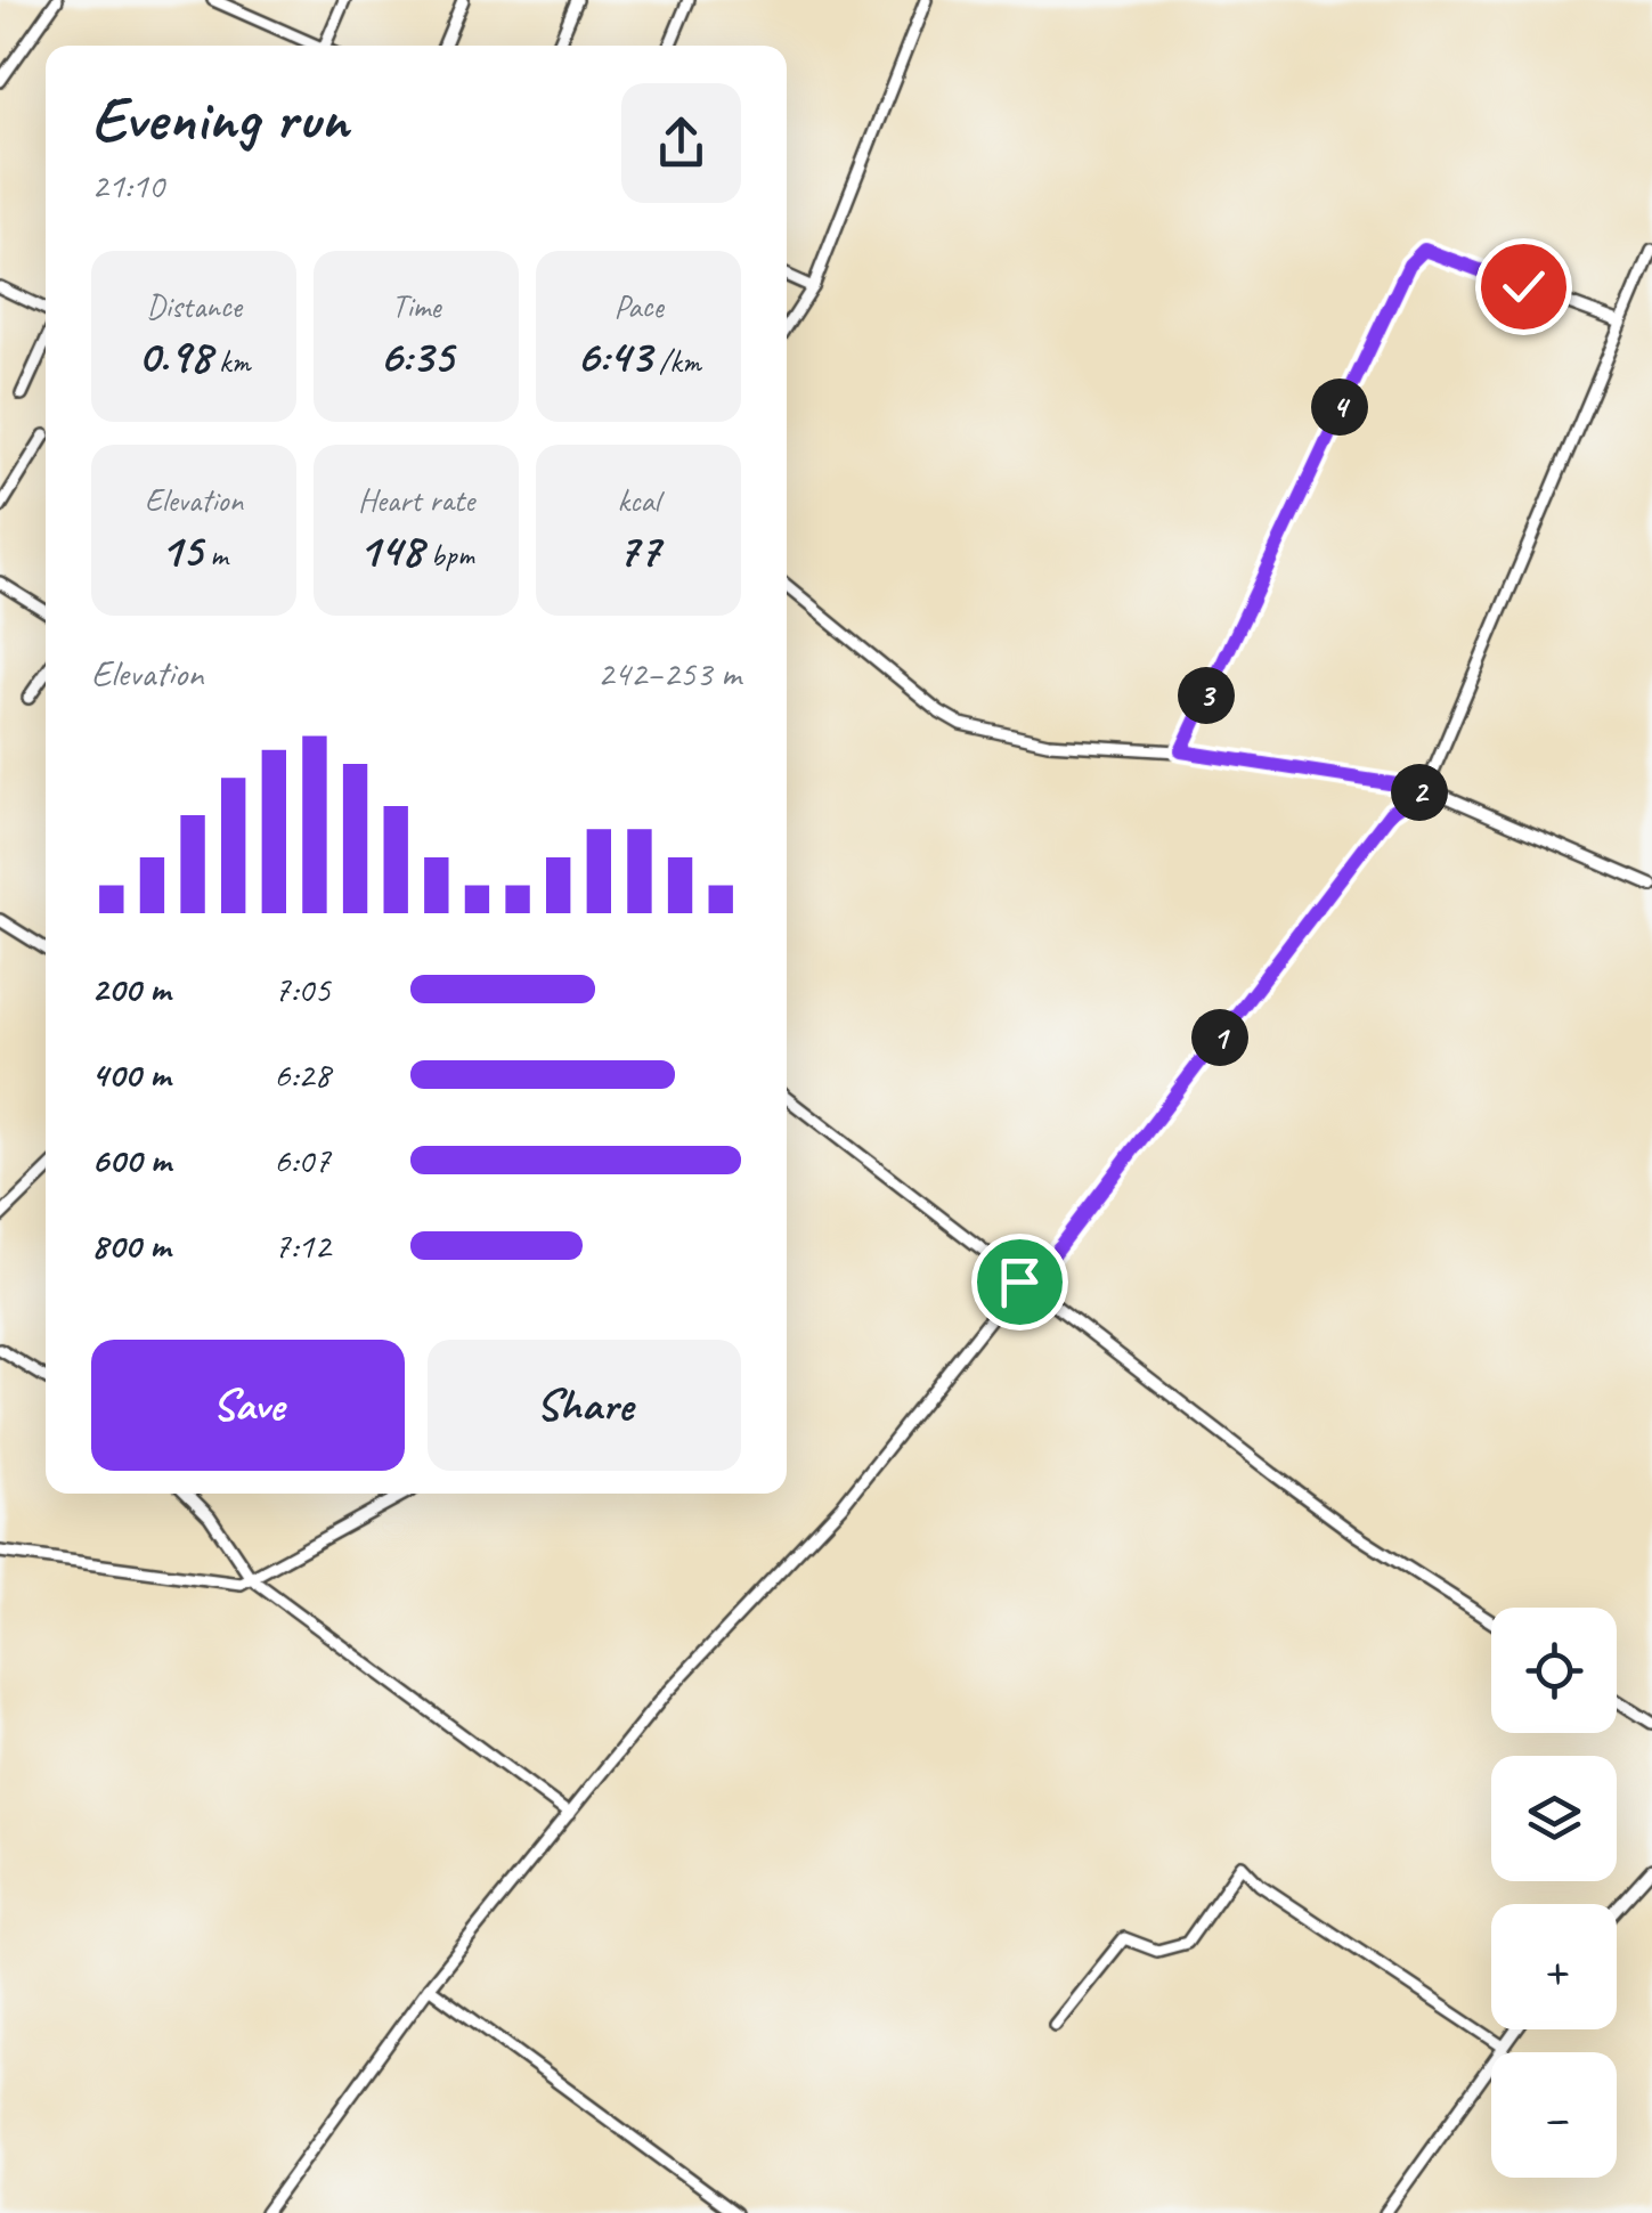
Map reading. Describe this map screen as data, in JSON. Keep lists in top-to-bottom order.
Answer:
{
  "page": {
    "heading": ["Evening run", "21:10"],
    "stats": [
      ["Distance", "0.98 km"],
      ["Time", "6:35"],
      ["Pace", "6:43 /km"],
      ["Elevation", "15 m"],
      ["Heart rate", "148 bpm"],
      ["kcal", "77"]
    ],
    "pins": [
      "4",
      "3",
      "2",
      "1"
    ],
    "chart": ["Elevation", "242–253 m"],
    "list": [
      {
        "name": "200 m",
        "note": "7:05"
      },
      {
        "name": "400 m",
        "note": "6:28"
      },
      {
        "name": "600 m",
        "note": "6:07"
      },
      {
        "name": "800 m",
        "note": "7:12"
      }
    ],
    "buttons": ["Save", "Share"],
    "map_buttons": ["+", "−"]
  }
}
